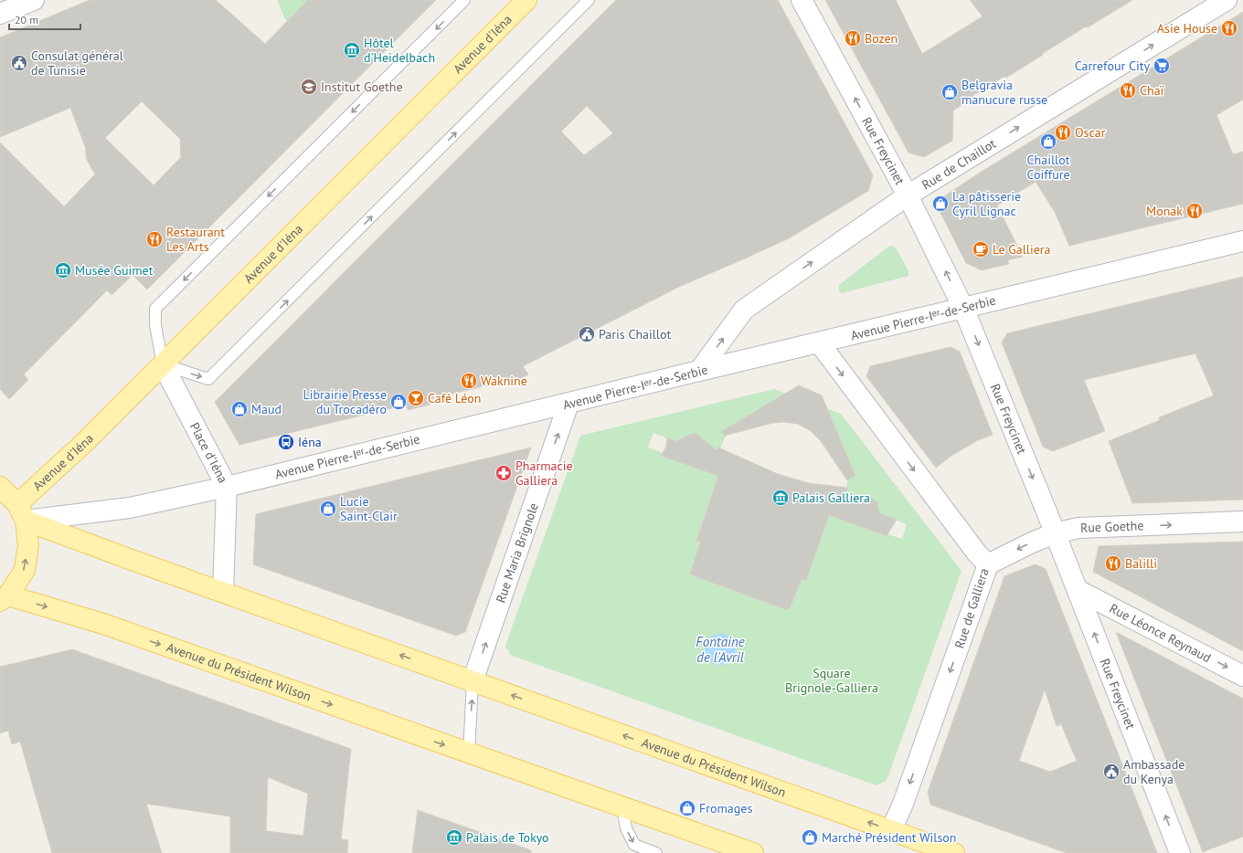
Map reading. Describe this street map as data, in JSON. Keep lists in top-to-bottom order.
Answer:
{
  "streets": {
    "main road": ["Avenue d'Iéna", "Avenue du Président Wilson"],
    "street": [
      "Rue Freycinet",
      "Rue de Chaillot",
      "Avenue Pierre-Iᵉʳ-de-Serbie",
      "Place d'Iéna",
      "Rue Goethe",
      "Rue Maria Brignole",
      "Rue de Galliera",
      "Rue Léonce Reynaud"
    ]
  },
  "crossings": [
    ["Avenue d'Iéna", "Avenue Pierre-Iᵉʳ-de-Serbie"],
    ["Avenue d'Iéna", "Place d'Iéna"],
    ["Avenue d'Iéna", "Avenue du Président Wilson"],
    ["Rue Freycinet", "Rue de Chaillot"],
    ["Rue Freycinet", "Avenue Pierre-Iᵉʳ-de-Serbie"],
    ["Rue Freycinet", "Rue Goethe"],
    ["Rue Freycinet", "Rue Léonce Reynaud"],
    ["Rue de Chaillot", "Avenue Pierre-Iᵉʳ-de-Serbie"],
    ["Avenue Pierre-Iᵉʳ-de-Serbie", "Place d'Iéna"],
    ["Avenue Pierre-Iᵉʳ-de-Serbie", "Rue Maria Brignole"],
    ["Avenue Pierre-Iᵉʳ-de-Serbie", "Rue de Galliera"],
    ["Avenue Pierre-Iᵉʳ-de-Serbie", "Avenue du Président Wilson"],
    ["Place d'Iéna", "Avenue du Président Wilson"],
    ["Rue Goethe", "Rue de Galliera"],
    ["Rue Maria Brignole", "Avenue du Président Wilson"],
    ["Rue de Galliera", "Avenue du Président Wilson"]
  ],
  "one_way": [
    "Rue de Chaillot",
    "Rue Maria Brignole",
    "Rue de Galliera",
    "Rue Léonce Reynaud"
  ],
  "water": ["Fontaine de l'Avril"],
  "parks": ["Square Brignole-Galliera"],
  "places": {
    "restaurant": [
      "Asie House",
      "Bozen",
      "Chaï",
      "Oscar",
      "Monak",
      "Restaurant Les Arts",
      "Waknine",
      "Balilli"
    ],
    "museum": [
      "Hôtel d'Heidelbach",
      "Musée Guimet",
      "Palais Galliera",
      "Palais de Tokyo"
    ],
    "public building": ["Consulat général de Tunisie", "Paris Chaillot", "Ambassade du Kenya"],
    "supermarket": ["Carrefour City"],
    "school or university": ["Institut Goethe"],
    "shop": [
      "Belgravia manucure russe",
      "Chaillot Coiffure",
      "La pâtisserie Cyril Lignac",
      "Librairie Presse du Trocadéro",
      "Maud",
      "Lucie Saint-Clair",
      "Fromages",
      "Marché Président Wilson"
    ],
    "cafe": ["Le Galliera"],
    "bar": ["Café Léon"],
    "bus stop": ["Iéna"],
    "pharmacy": ["Pharmacie Galliera"]
  },
  "scale_bar": "20 m"
}
